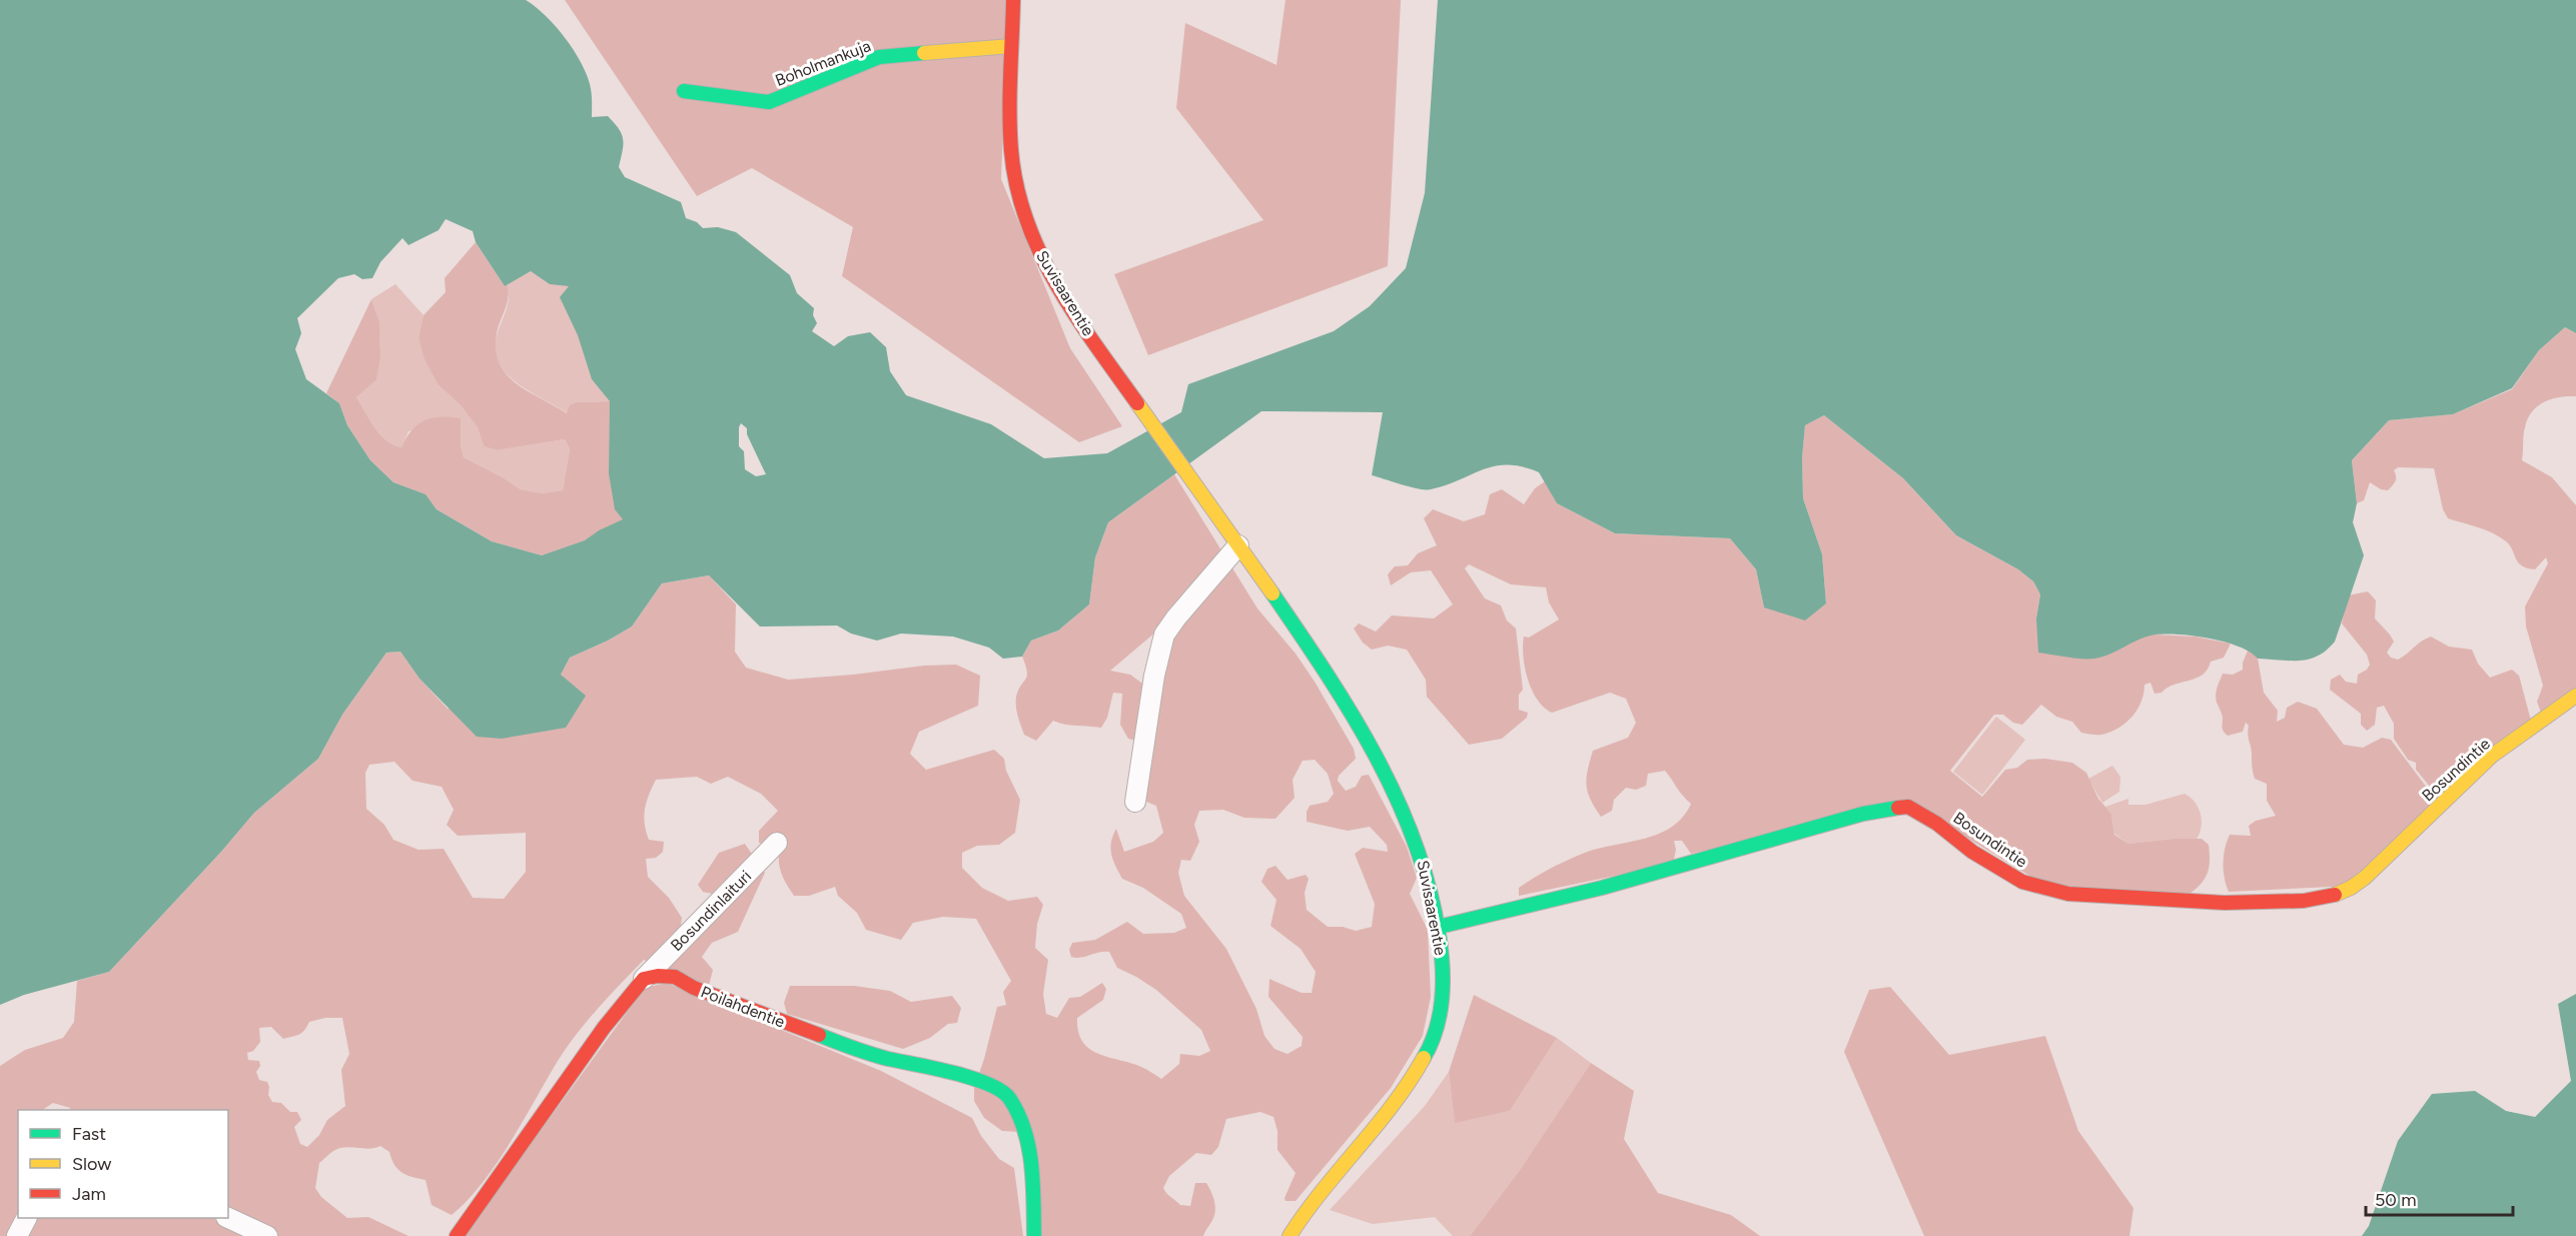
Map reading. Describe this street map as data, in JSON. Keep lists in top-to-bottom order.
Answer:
{
  "streets": {
    "street": [
      "Boholmankuja",
      "Suvisaarentie",
      "Bosundintie",
      "Bosundinlaituri",
      "Poilahdentie"
    ]
  },
  "crossings": [
    ["Boholmankuja", "Suvisaarentie"],
    ["Suvisaarentie", "Bosundintie"],
    ["Bosundinlaituri", "Poilahdentie"]
  ],
  "legend": ["Fast", "Slow", "Jam"],
  "scale_bar": "50 m"
}
